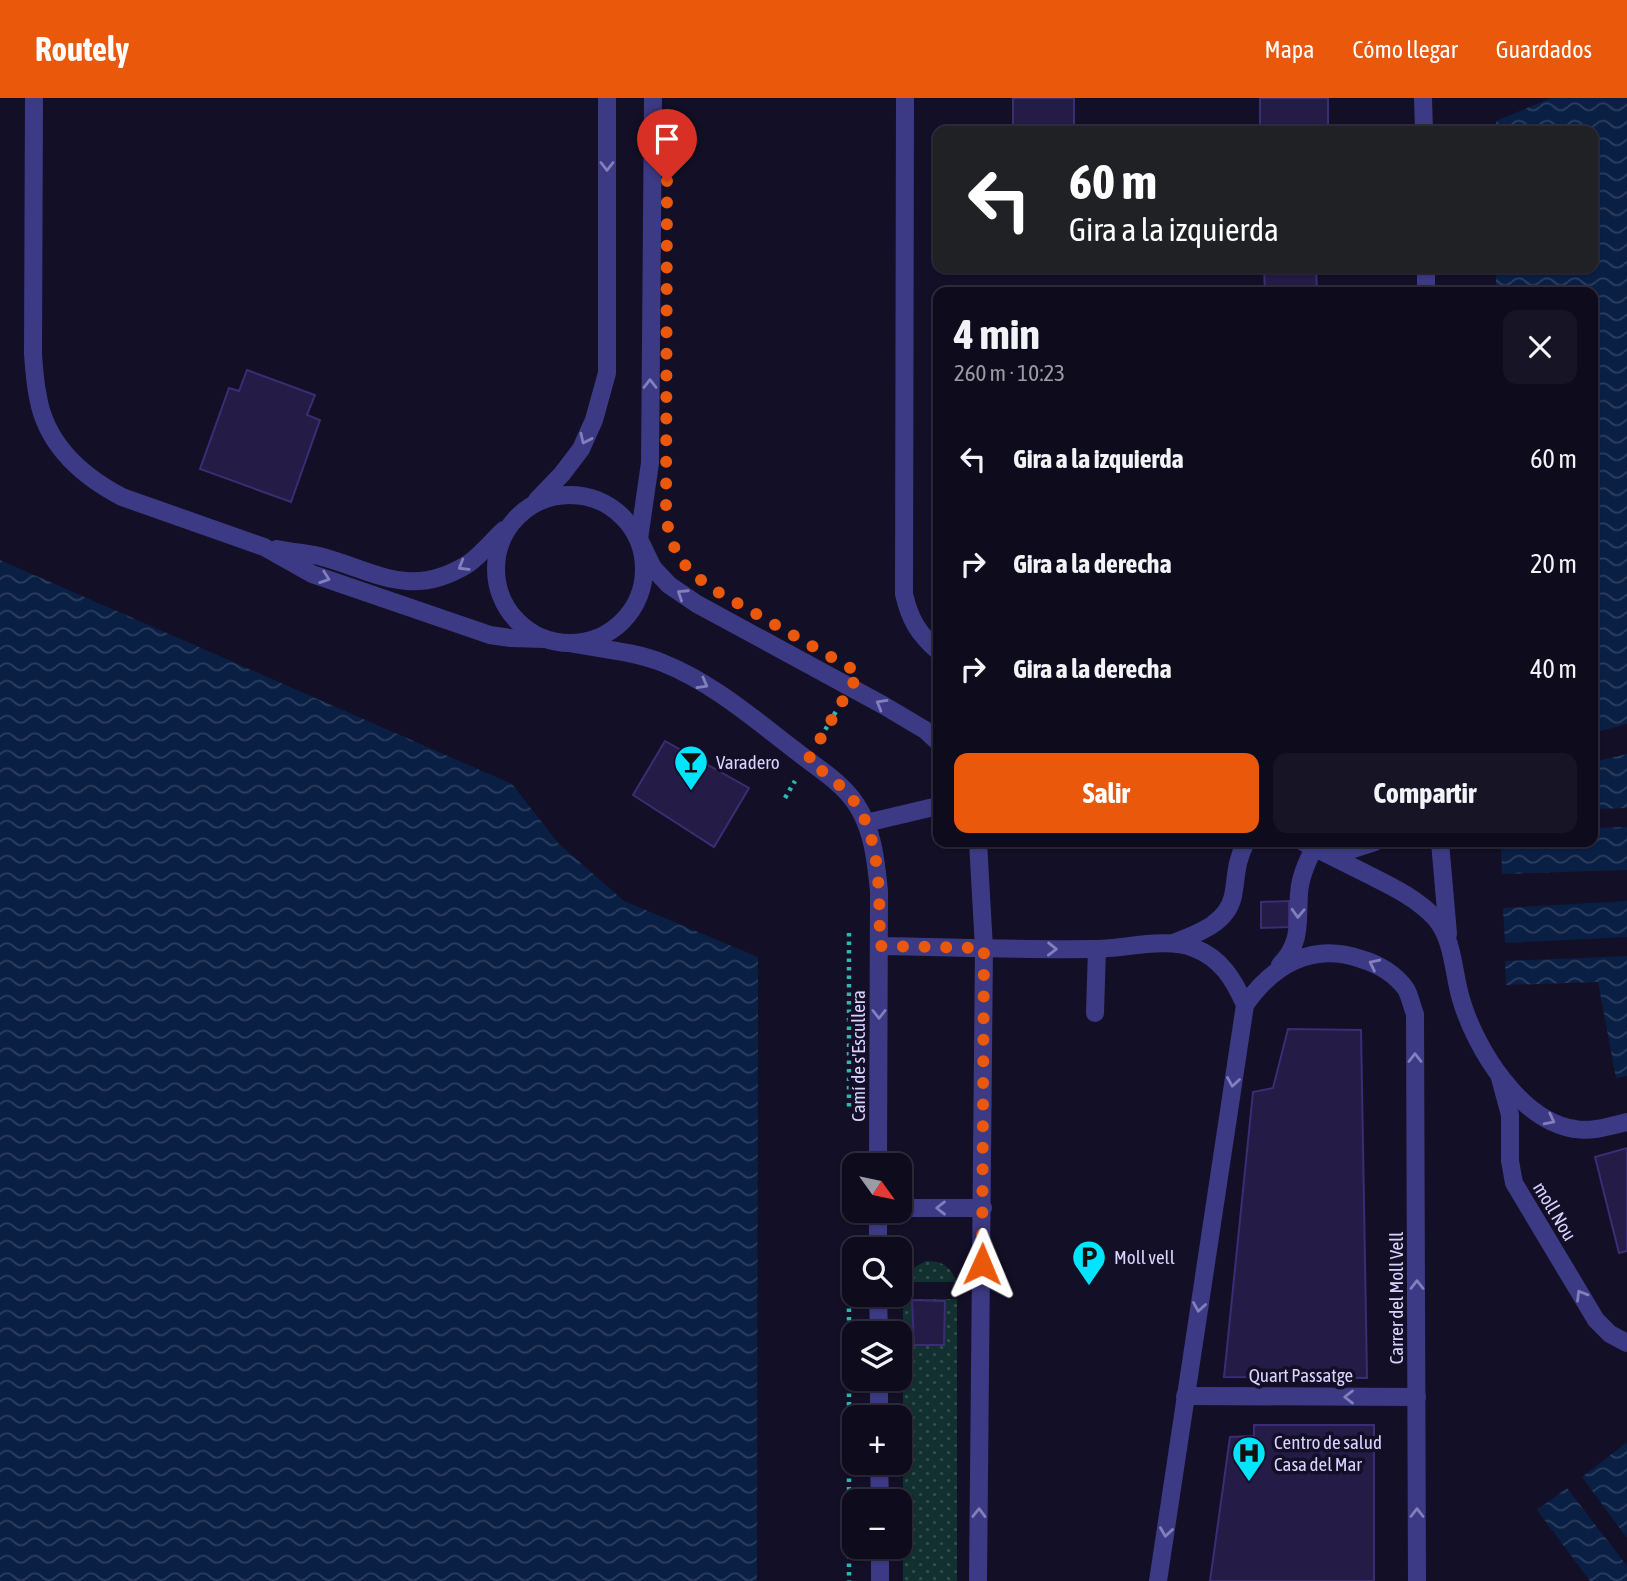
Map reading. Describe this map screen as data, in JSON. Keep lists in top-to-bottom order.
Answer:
{
  "streets": {
    "street": [
      "Camí de s'Escullera",
      "moll Nou",
      "Carrer del Moll Vell",
      "Quart Passatge"
    ]
  },
  "crossings": [
    ["Carrer del Moll Vell", "Quart Passatge"]
  ],
  "one_way": ["Carrer del Moll Vell", "Quart Passatge"],
  "places": {
    "bar": ["Varadero"],
    "parking": ["Moll vell"],
    "hospital": ["Centro de salud Casa del Mar"]
  },
  "north": "bottom right",
  "page": {
    "header": "Routely",
    "nav": ["Mapa", "Cómo llegar", "Guardados"],
    "turn": ["60 m", "Gira a la izquierda"],
    "heading": ["4 min", "260 m · 10:23"],
    "list": [
      {
        "name": "Gira a la izquierda",
        "value": "60 m"
      },
      {
        "name": "Gira a la derecha",
        "value": "20 m"
      },
      {
        "name": "Gira a la derecha",
        "value": "40 m"
      }
    ],
    "buttons": ["Salir", "Compartir"],
    "map_buttons": ["+", "−"]
  }
}
